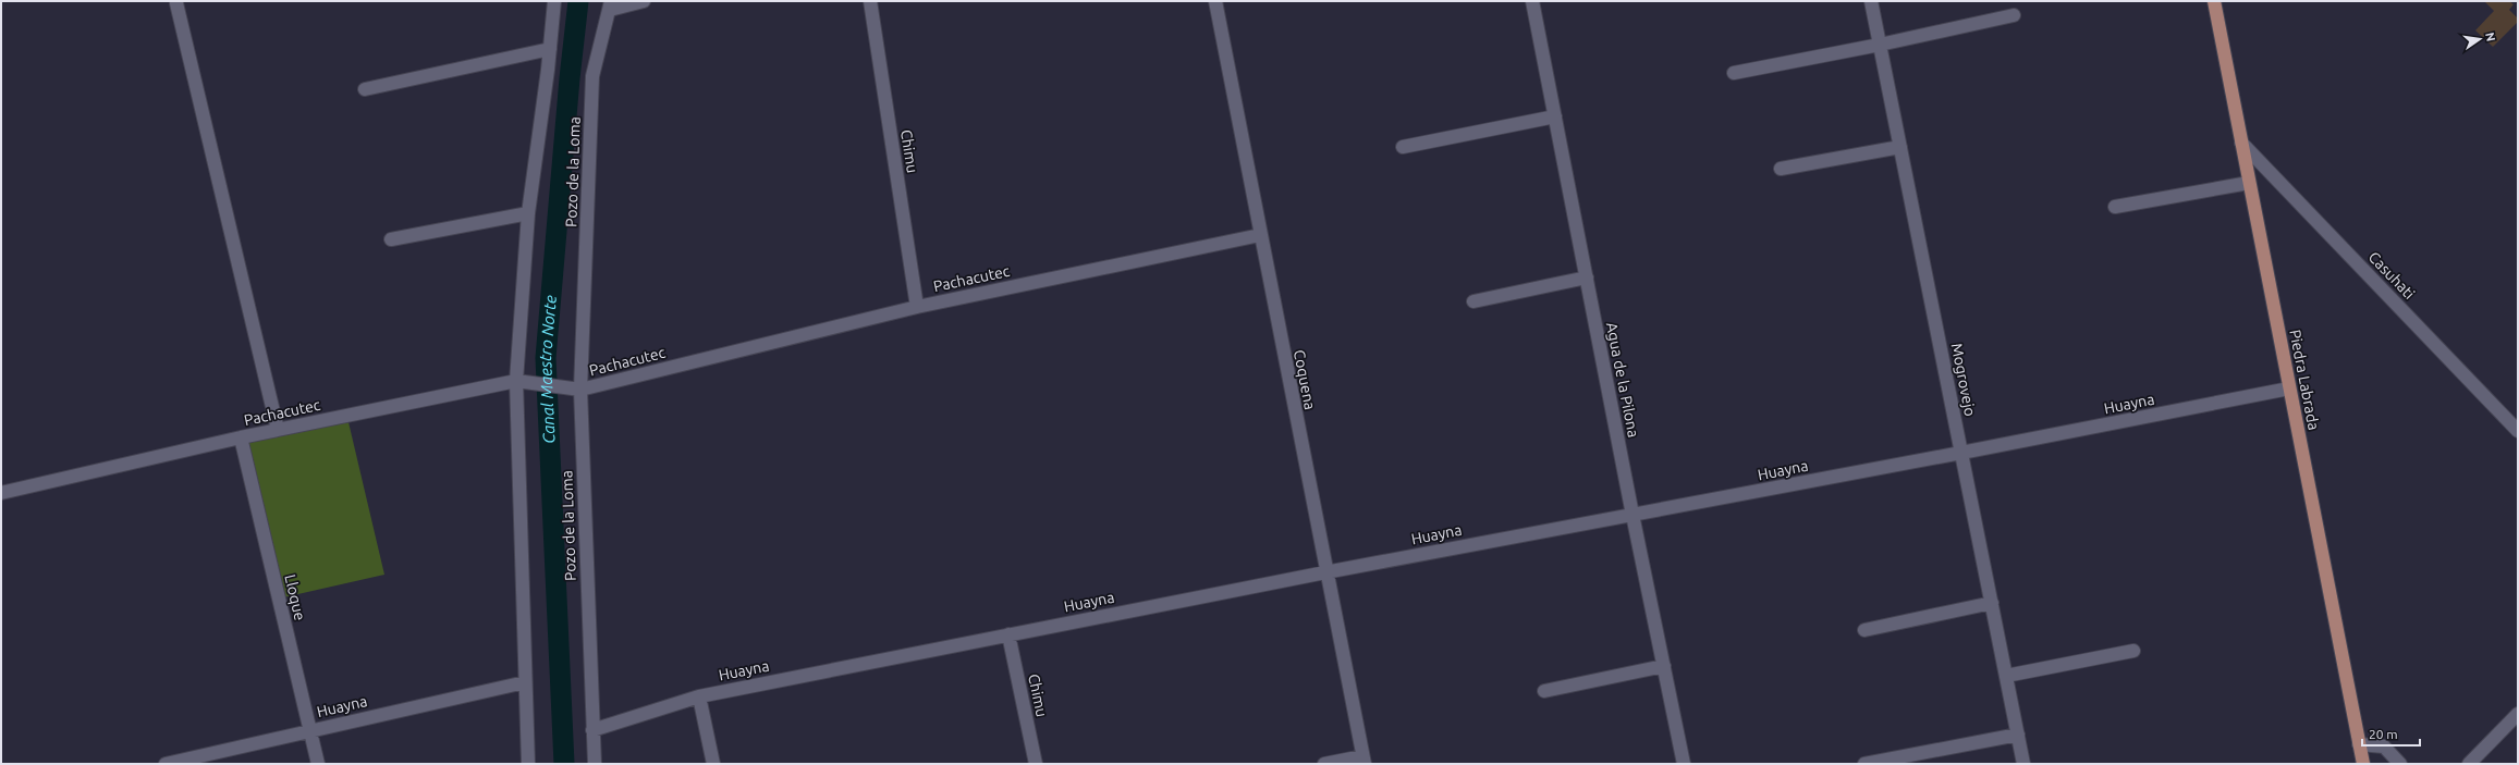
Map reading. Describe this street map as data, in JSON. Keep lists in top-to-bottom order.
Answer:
{
  "streets": {
    "main road": ["Piedra Labrada"],
    "street": [
      "Chimu",
      "Pozo de la Loma",
      "Casuhati",
      "Pachacutec",
      "Coquena",
      "Agua de la Pilona",
      "Mogrovejo",
      "Huayna",
      "Lloque"
    ]
  },
  "crossings": [
    ["Chimu", "Pachacutec"],
    ["Chimu", "Huayna"],
    ["Pozo de la Loma", "Pachacutec"],
    ["Pozo de la Loma", "Huayna"],
    ["Casuhati", "Piedra Labrada"],
    ["Pachacutec", "Coquena"],
    ["Pachacutec", "Lloque"],
    ["Coquena", "Huayna"],
    ["Agua de la Pilona", "Huayna"],
    ["Mogrovejo", "Huayna"],
    ["Piedra Labrada", "Huayna"],
    ["Huayna", "Lloque"]
  ],
  "water": ["Canal Maestro Norte"],
  "scale_bar": "20 m",
  "north": "right"
}
